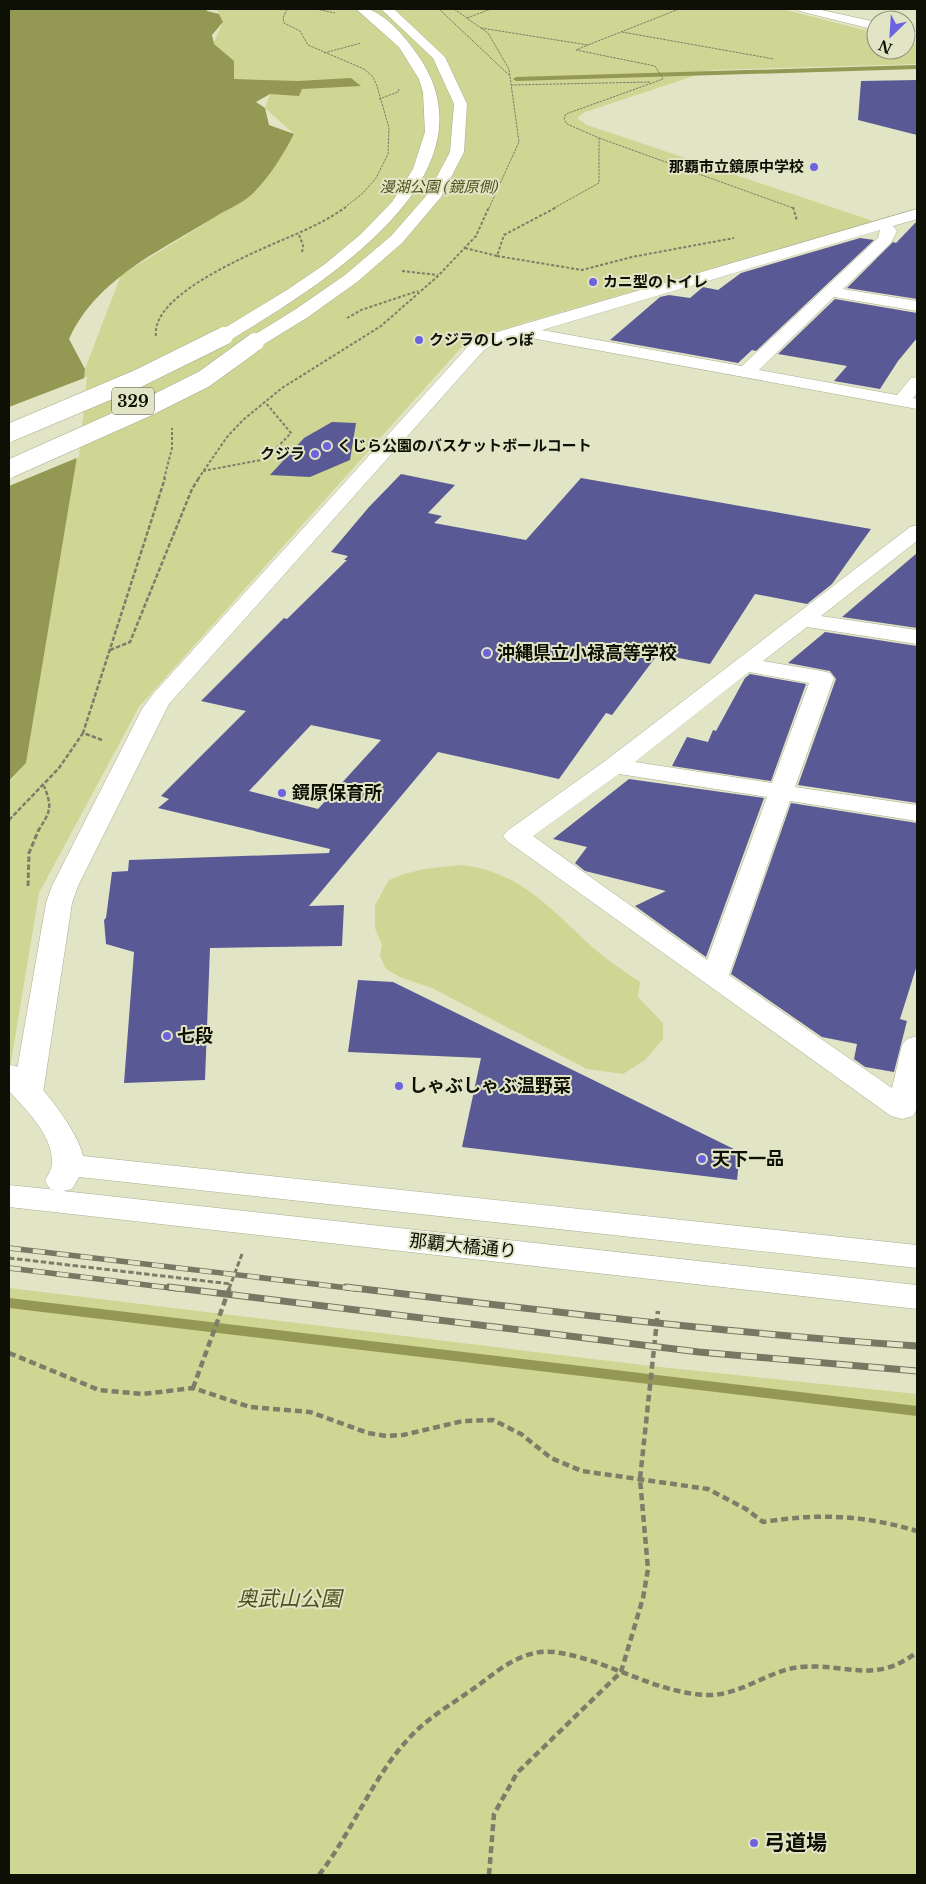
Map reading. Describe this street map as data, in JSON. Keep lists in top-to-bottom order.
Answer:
{
  "streets": {
    "main road": ["329", "那覇大橋通り"]
  },
  "parks": ["漫湖公園 (鏡原側)", "奥武山公園"],
  "places": [
    "那覇市立鏡原中学校",
    "カニ型のトイレ",
    "クジラのしっぽ",
    "くじら公園のバスケットボールコート",
    "クジラ",
    "沖縄県立小禄高等学校",
    "鏡原保育所",
    "七段",
    "しゃぶしゃぶ温野菜",
    "天下一品",
    "弓道場"
  ],
  "north": "bottom left"
}
